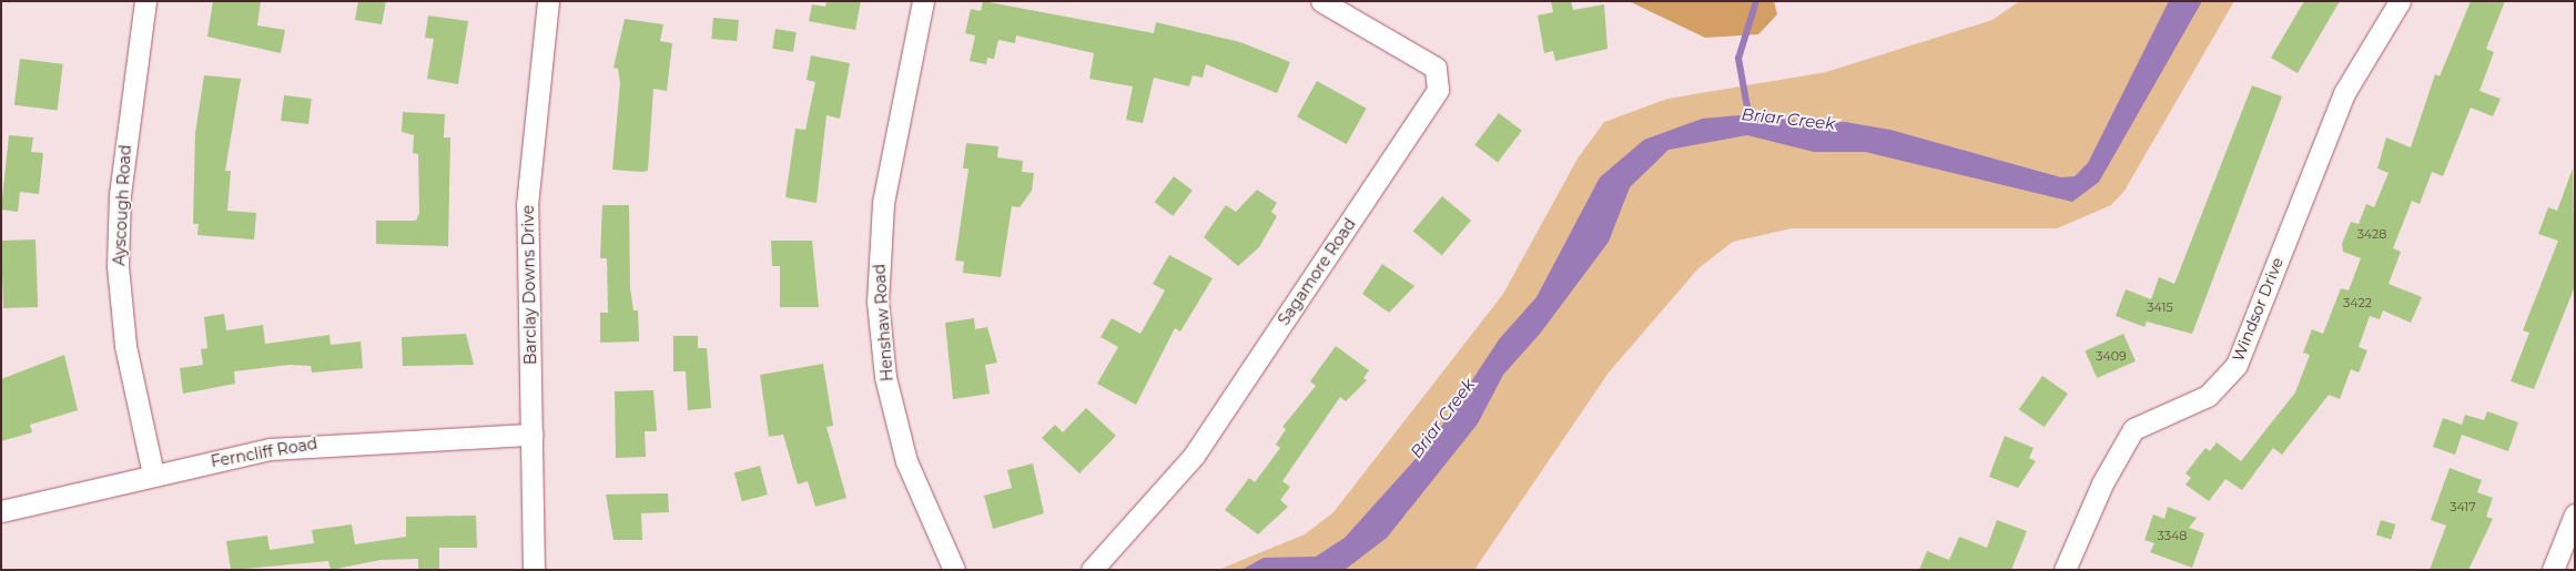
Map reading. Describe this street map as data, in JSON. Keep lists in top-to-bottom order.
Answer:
{
  "streets": {
    "street": [
      "Ayscough Road",
      "Sagamore Road",
      "Barclay Downs Drive",
      "Windsor Drive",
      "Henshaw Road",
      "Ferncliff Road"
    ]
  },
  "crossings": [
    ["Ayscough Road", "Ferncliff Road"],
    ["Barclay Downs Drive", "Ferncliff Road"]
  ],
  "water": ["Briar Creek"],
  "house_numbers": [
    "3428",
    "3422",
    "3415",
    "3409",
    "3417",
    "3348"
  ]
}
